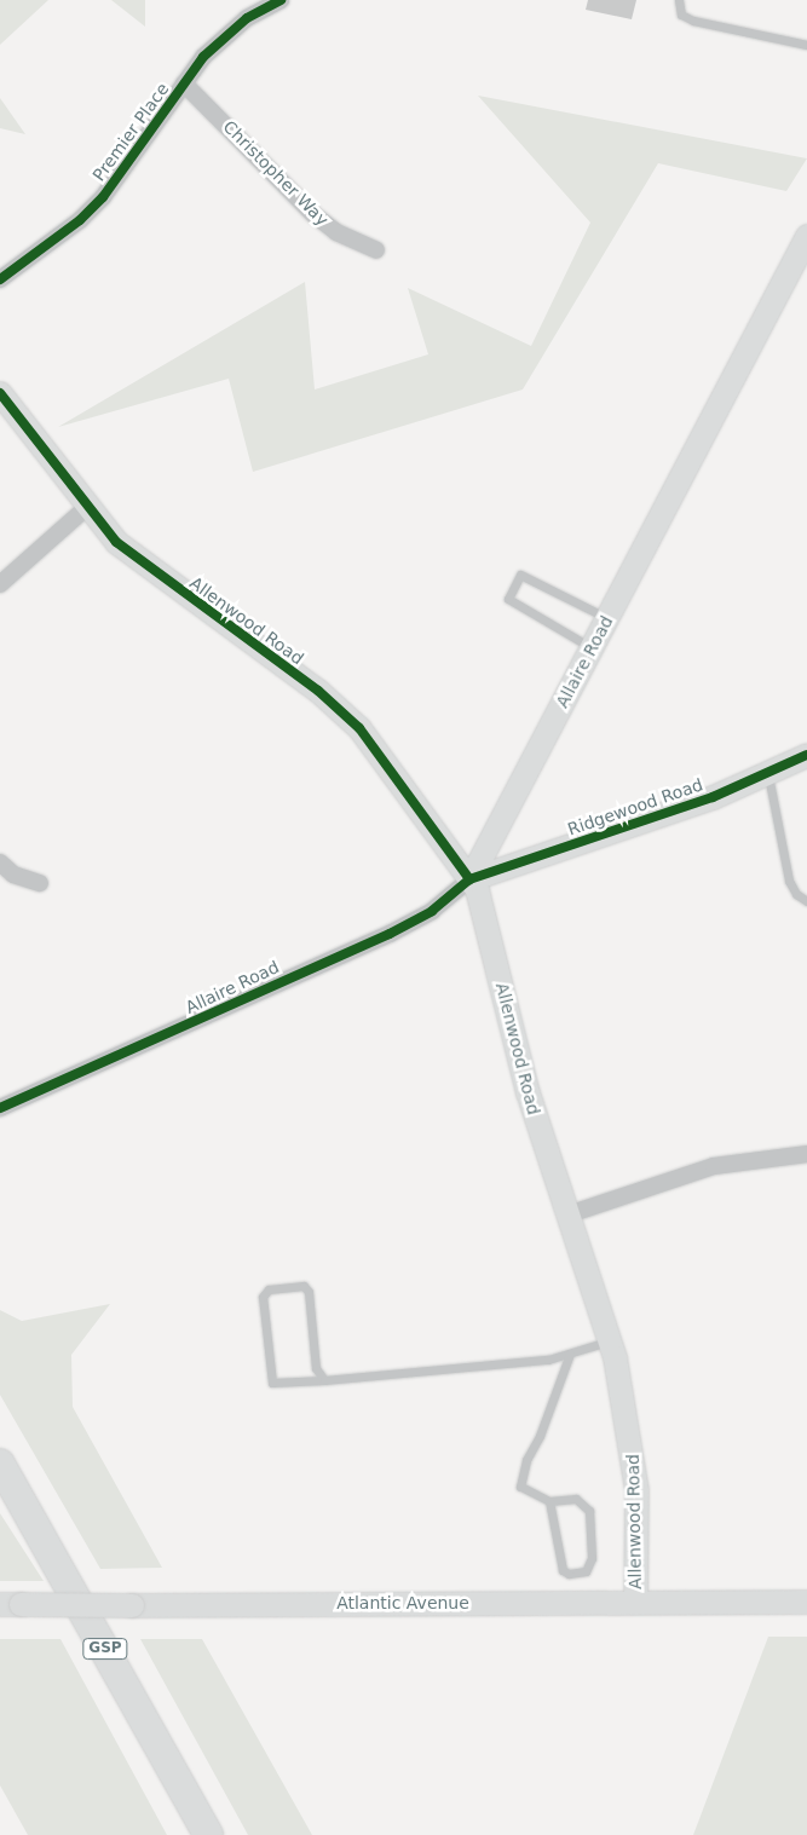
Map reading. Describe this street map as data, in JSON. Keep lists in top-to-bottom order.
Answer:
{
  "streets": {
    "highway": ["GSP"],
    "main road": [
      "Allenwood Road",
      "Allaire Road",
      "Ridgewood Road",
      "Atlantic Avenue"
    ],
    "street": ["Premier Place", "Christopher Way"]
  },
  "crossings": [
    ["Premier Place", "Christopher Way"],
    ["Allenwood Road", "Allaire Road"],
    ["Allenwood Road", "Ridgewood Road"],
    ["Allenwood Road", "Atlantic Avenue"],
    ["Allaire Road", "Ridgewood Road"]
  ]
}
